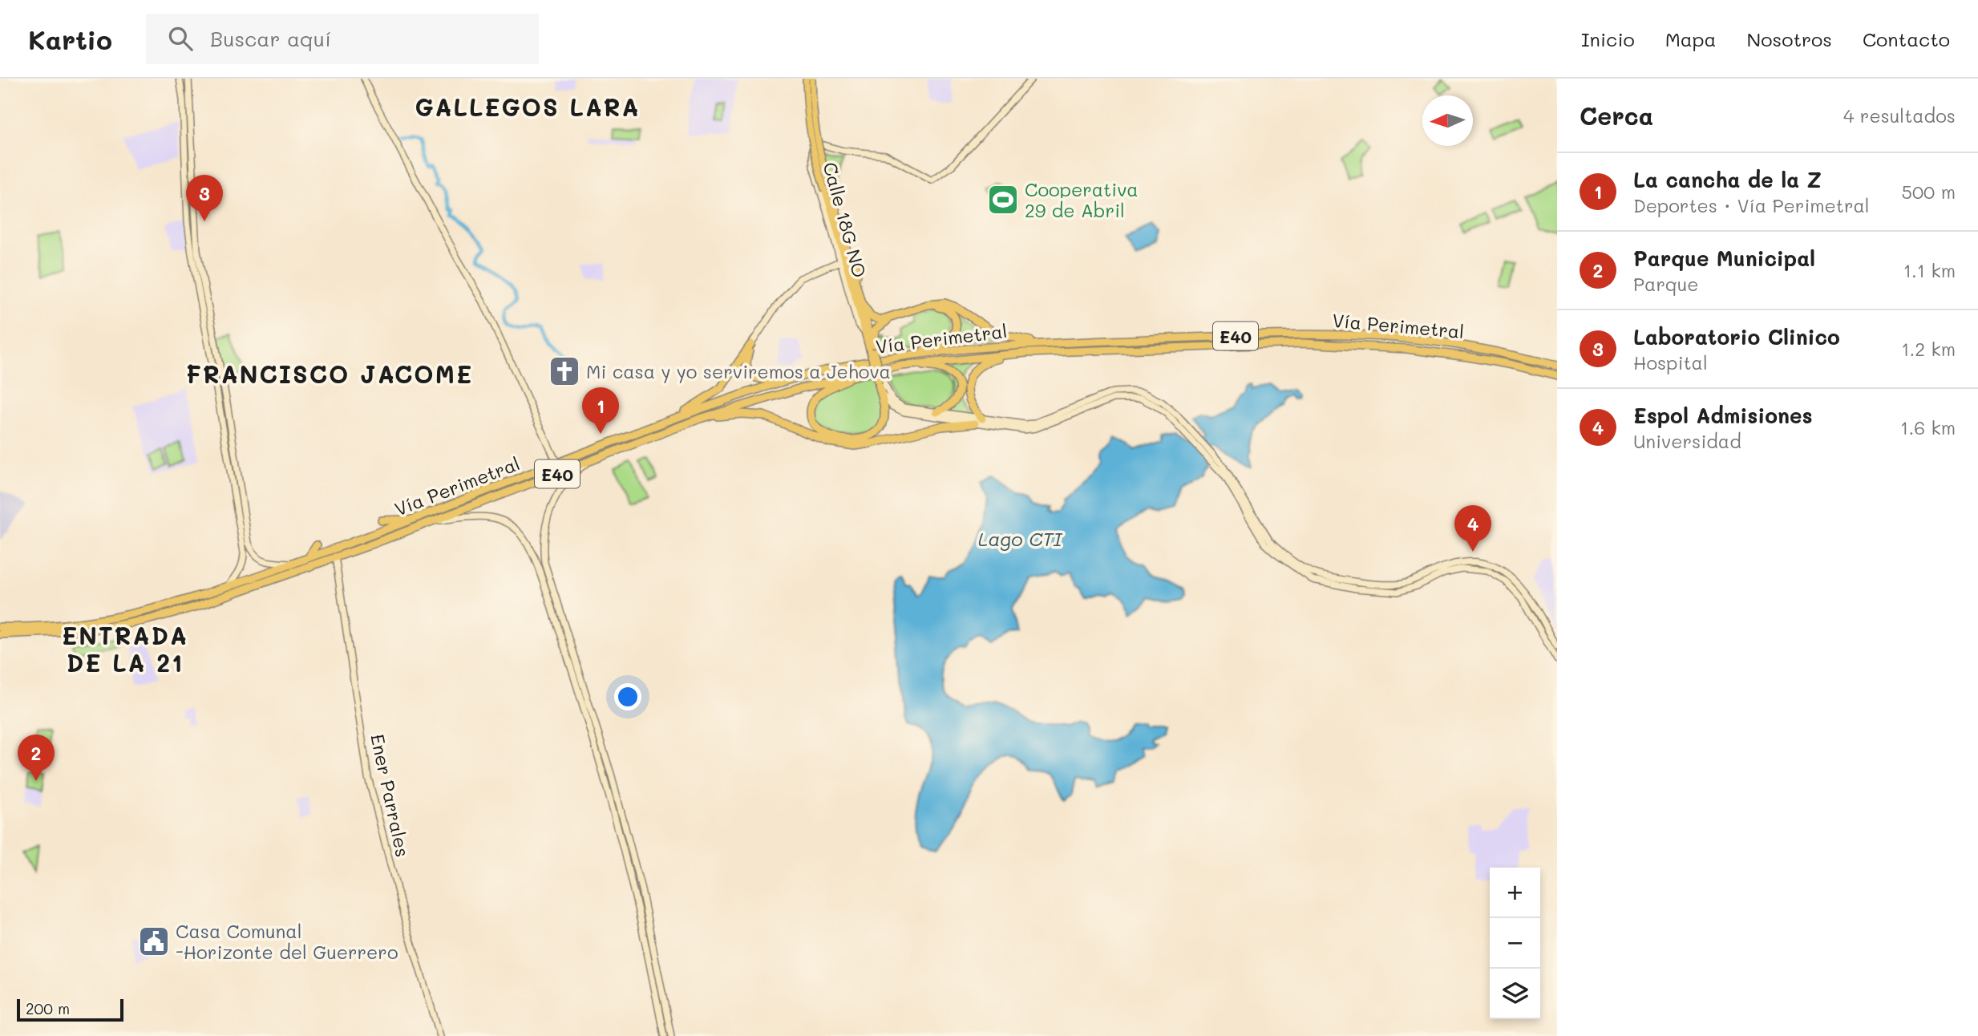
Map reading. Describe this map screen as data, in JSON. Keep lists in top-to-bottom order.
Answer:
{
  "streets": {
    "highway": ["Vía Perimetral", "E40"],
    "main road": ["Calle 18G NO", "Ener Parrales"]
  },
  "crossings": [
    ["Vía Perimetral", "Ener Parrales"]
  ],
  "districts": ["GALLEGOS LARA", "FRANCISCO JACOME", "ENTRADA DE LA 21"],
  "water": ["Lago CTI"],
  "places": {
    "sports": ["Cooperativa 29 de Abril"],
    "church": ["Mi casa y yo serviremos a Jehova"],
    "public building": ["Casa Comunal -Horizonte del Guerrero"]
  },
  "scale_bar": "200 m",
  "north": "left",
  "page": {
    "header": "Kartio",
    "search": "Buscar aquí",
    "nav": [
      "Inicio",
      "Mapa",
      "Nosotros",
      "Contacto"
    ],
    "heading": ["Cerca", "4 resultados"],
    "list": [
      {
        "mark": "1",
        "name": "La cancha de la Z",
        "note": "Deportes · Vía Perimetral",
        "value": "500 m"
      },
      {
        "mark": "2",
        "name": "Parque Municipal",
        "note": "Parque",
        "value": "1.1 km"
      },
      {
        "mark": "3",
        "name": "Laboratorio Clinico",
        "note": "Hospital",
        "value": "1.2 km"
      },
      {
        "mark": "4",
        "name": "Espol Admisiones",
        "note": "Universidad",
        "value": "1.6 km"
      }
    ],
    "pins": [
      "3",
      "1",
      "4",
      "2"
    ],
    "map_buttons": ["+", "−"],
    "scale": "200 m"
  }
}
